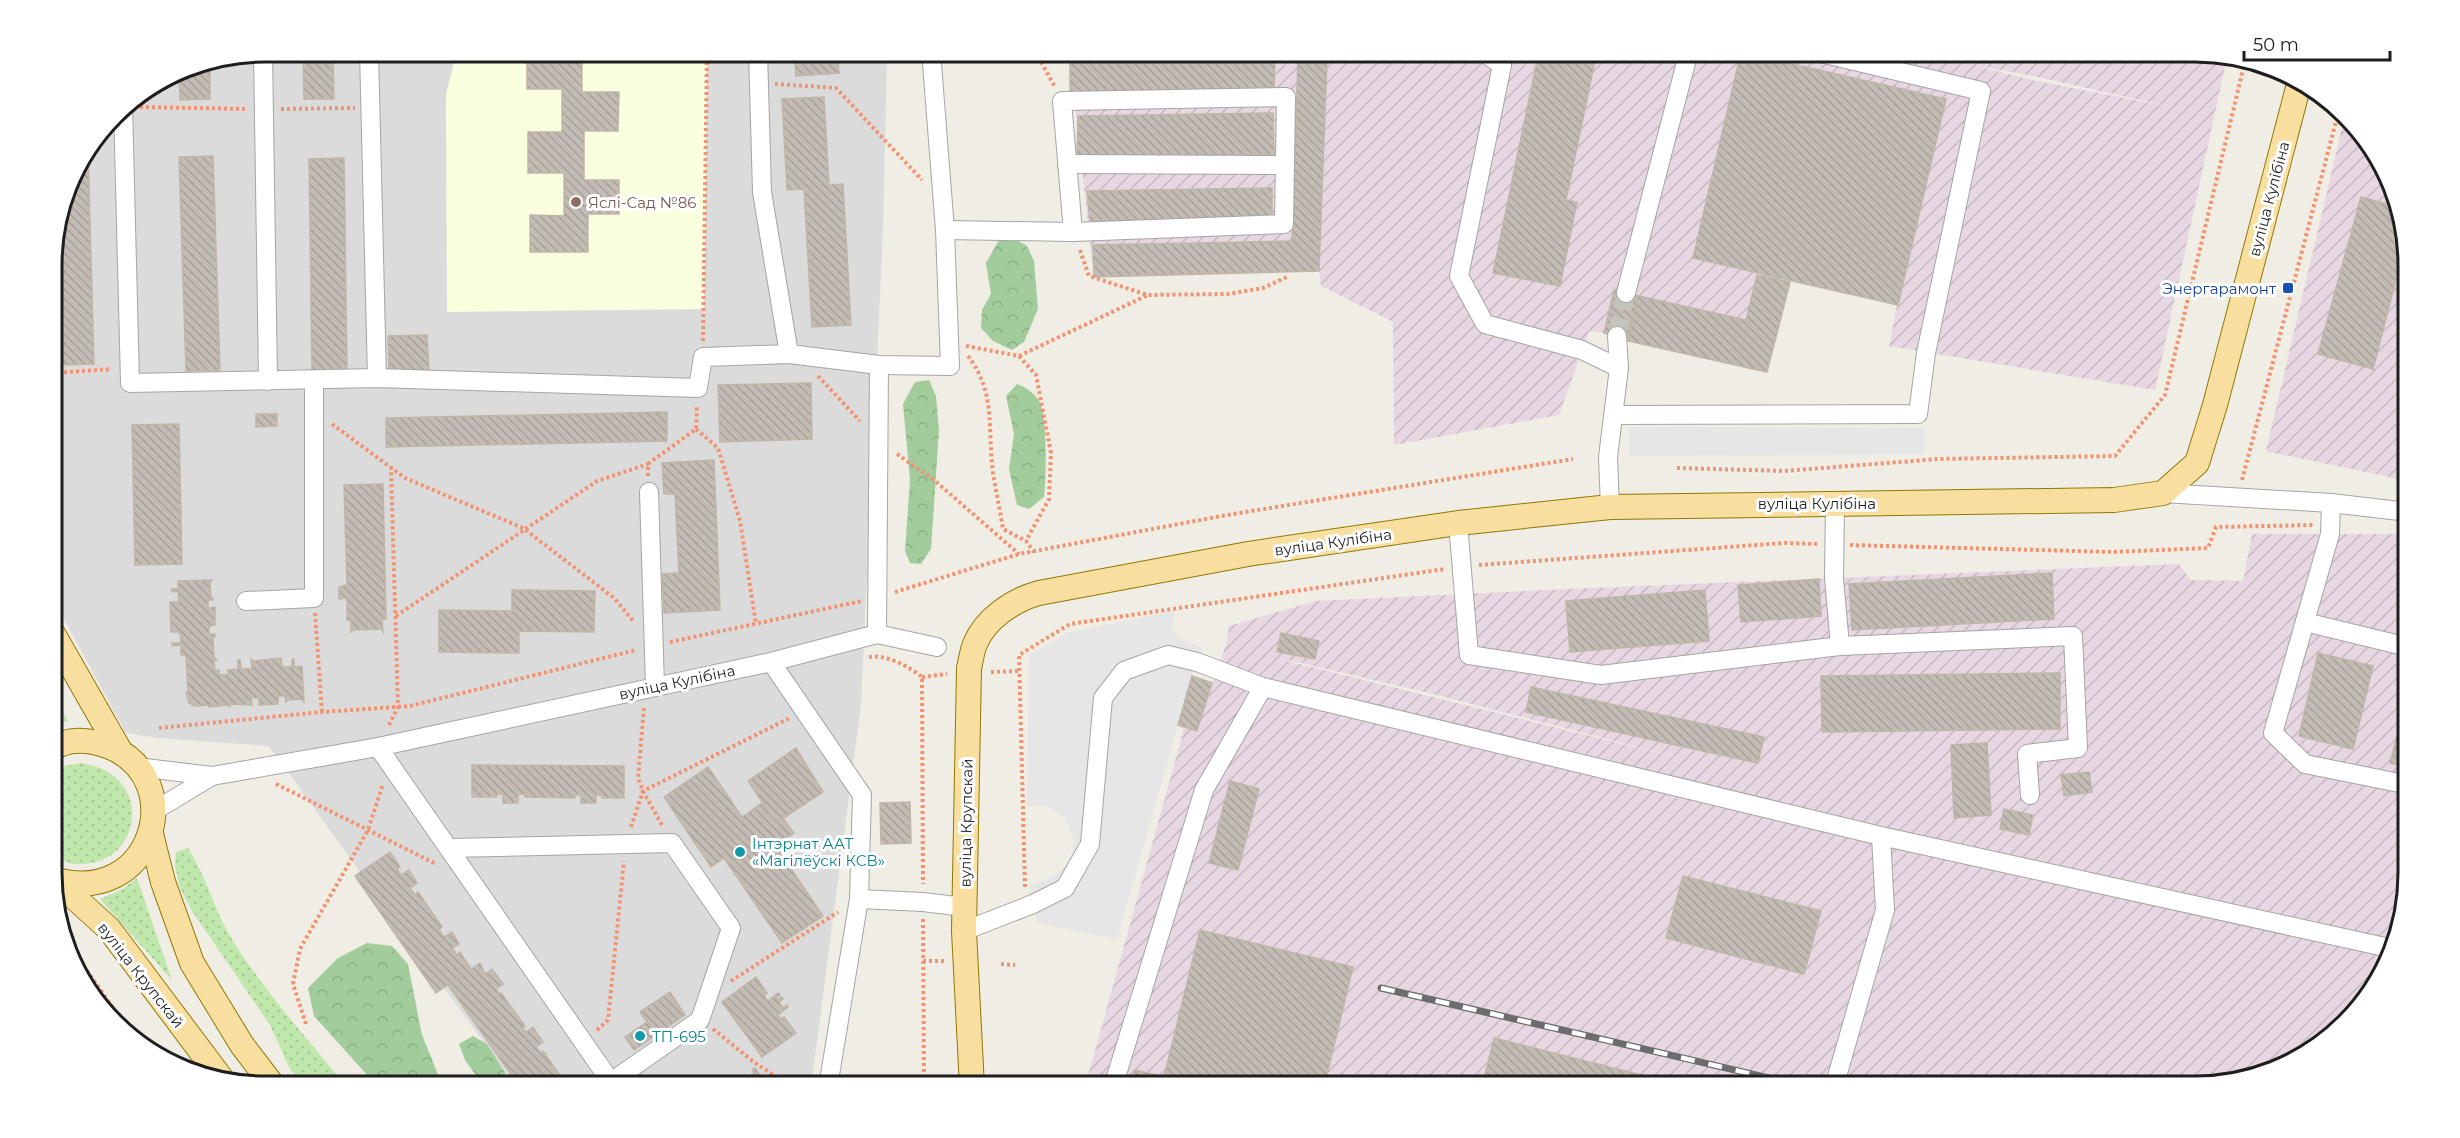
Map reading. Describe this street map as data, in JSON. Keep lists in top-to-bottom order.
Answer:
{
  "streets": {
    "main road": ["вуліца Кулібіна", "вуліца Крупскай"]
  },
  "crossings": [
    ["вуліца Кулібіна", "вуліца Крупскай"]
  ],
  "places": {
    "other": ["Яслі-Сад №86", "Інтэрнат ААТ «Магілёўскі КСВ»", "ТП-695"],
    "transit": ["Энергарамонт"]
  },
  "scale_bar": "50 m"
}
